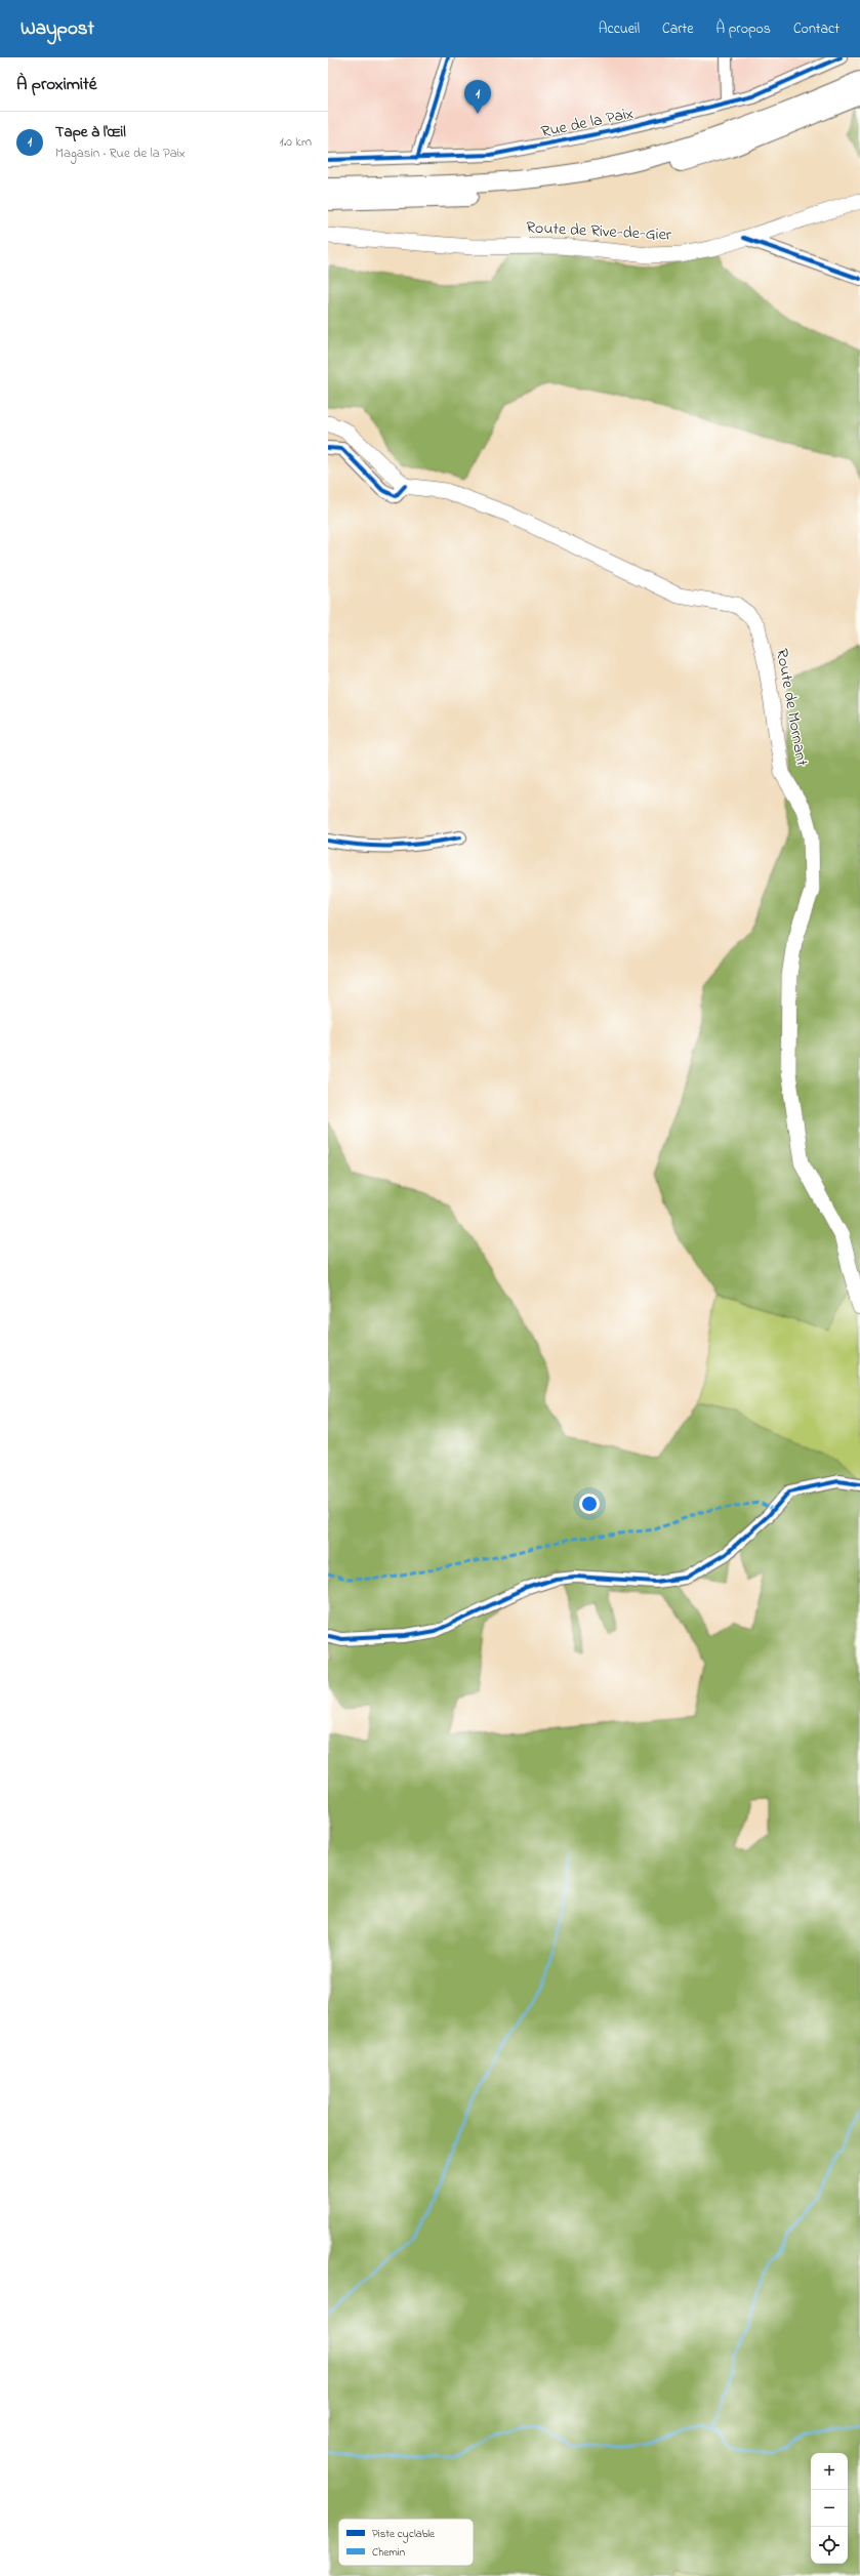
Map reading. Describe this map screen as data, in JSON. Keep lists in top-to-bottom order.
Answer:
{
  "streets": {
    "main road": ["Route de Rive-de-Gier", "Route de Mornant"],
    "street": ["Rue de la Paix"]
  },
  "legend": ["Piste cyclable", "Chemin"],
  "page": {
    "header": "Waypost",
    "nav": [
      "Accueil",
      "Carte",
      "À propos",
      "Contact"
    ],
    "heading": "À proximité",
    "pins": "1",
    "list": [
      {
        "mark": "1",
        "name": "Tape à l'Œil",
        "note": "Magasin · Rue de la Paix",
        "value": "1.0 km"
      }
    ],
    "map_buttons": ["+", "−"]
  }
}
